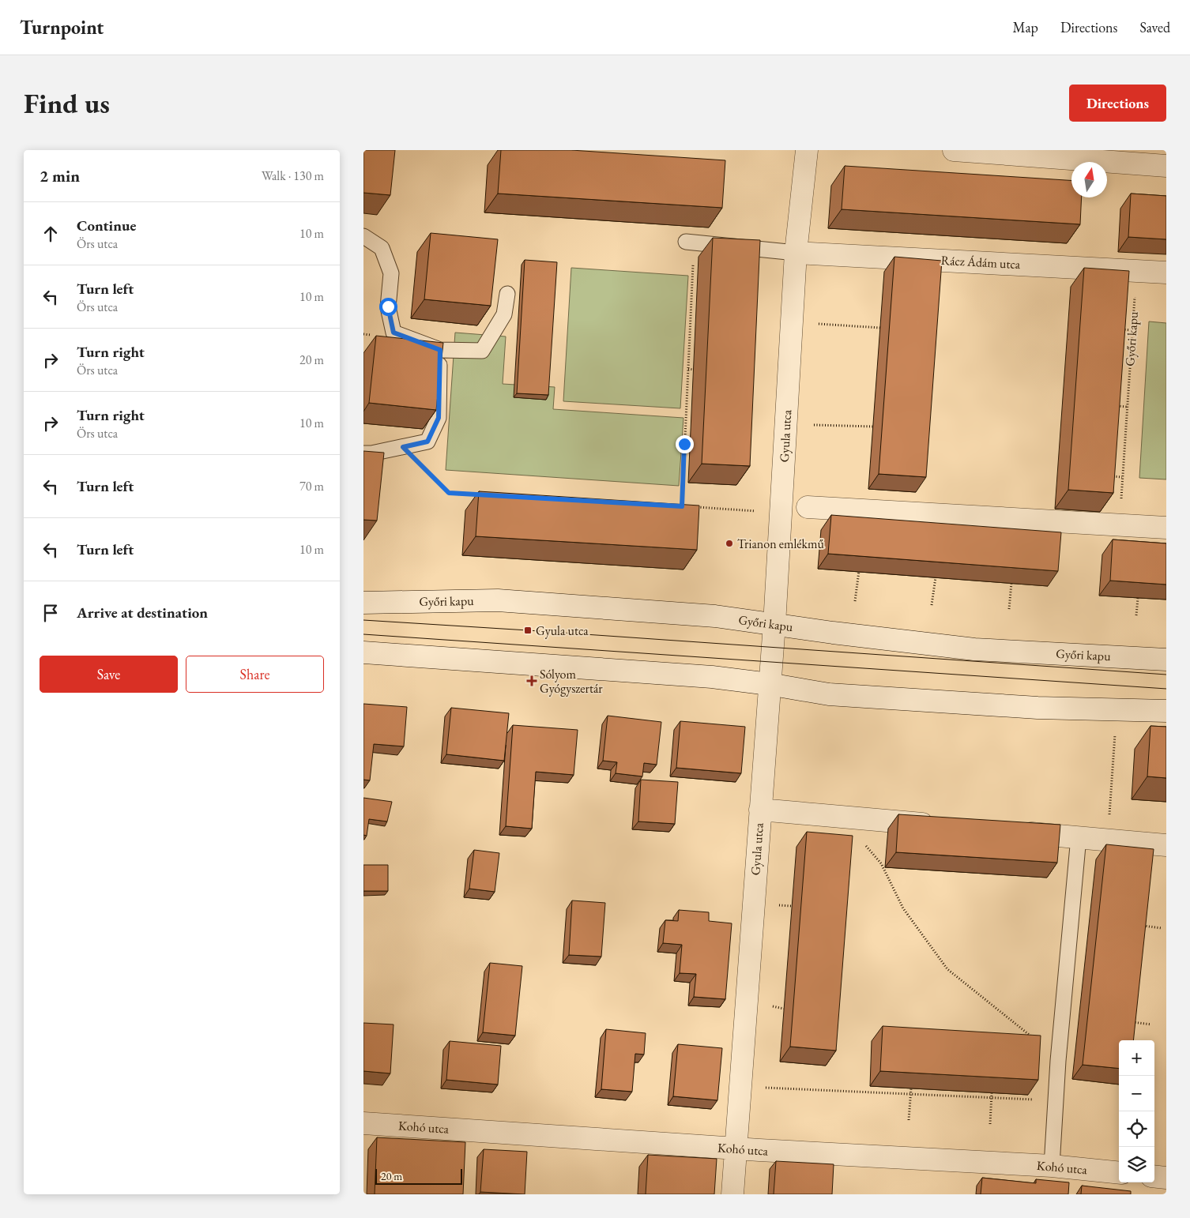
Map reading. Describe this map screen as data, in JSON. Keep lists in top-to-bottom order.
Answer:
{
  "streets": {
    "street": [
      "Rácz Ádám utca",
      "Győri kapu",
      "Gyula utca",
      "Kohó utca"
    ]
  },
  "crossings": [
    ["Rácz Ádám utca", "Győri kapu"],
    ["Rácz Ádám utca", "Gyula utca"],
    ["Győri kapu", "Gyula utca"],
    ["Gyula utca", "Kohó utca"]
  ],
  "places": {
    "other": ["Trianon emlékmű"],
    "transit": ["Gyula utca"],
    "health": ["Sólyom Gyógyszertár"]
  },
  "scale_bar": "20 m",
  "north": "top",
  "page": {
    "header": "Turnpoint",
    "nav": ["Map", "Directions", "Saved"],
    "buttons": [
      "Directions",
      ["Save", "Share"]
    ],
    "title": "Find us",
    "heading": ["2 min", "Walk · 130 m"],
    "list": [
      ["Continue", "Örs utca", "10 m"],
      ["Turn left", "Örs utca", "10 m"],
      ["Turn right", "Örs utca", "20 m"],
      ["Turn right", "Örs utca", "10 m"],
      ["Turn left", "70 m"],
      ["Turn left", "10 m"],
      "Arrive at destination"
    ],
    "map_buttons": ["+", "−"],
    "scale": "20 m"
  }
}
